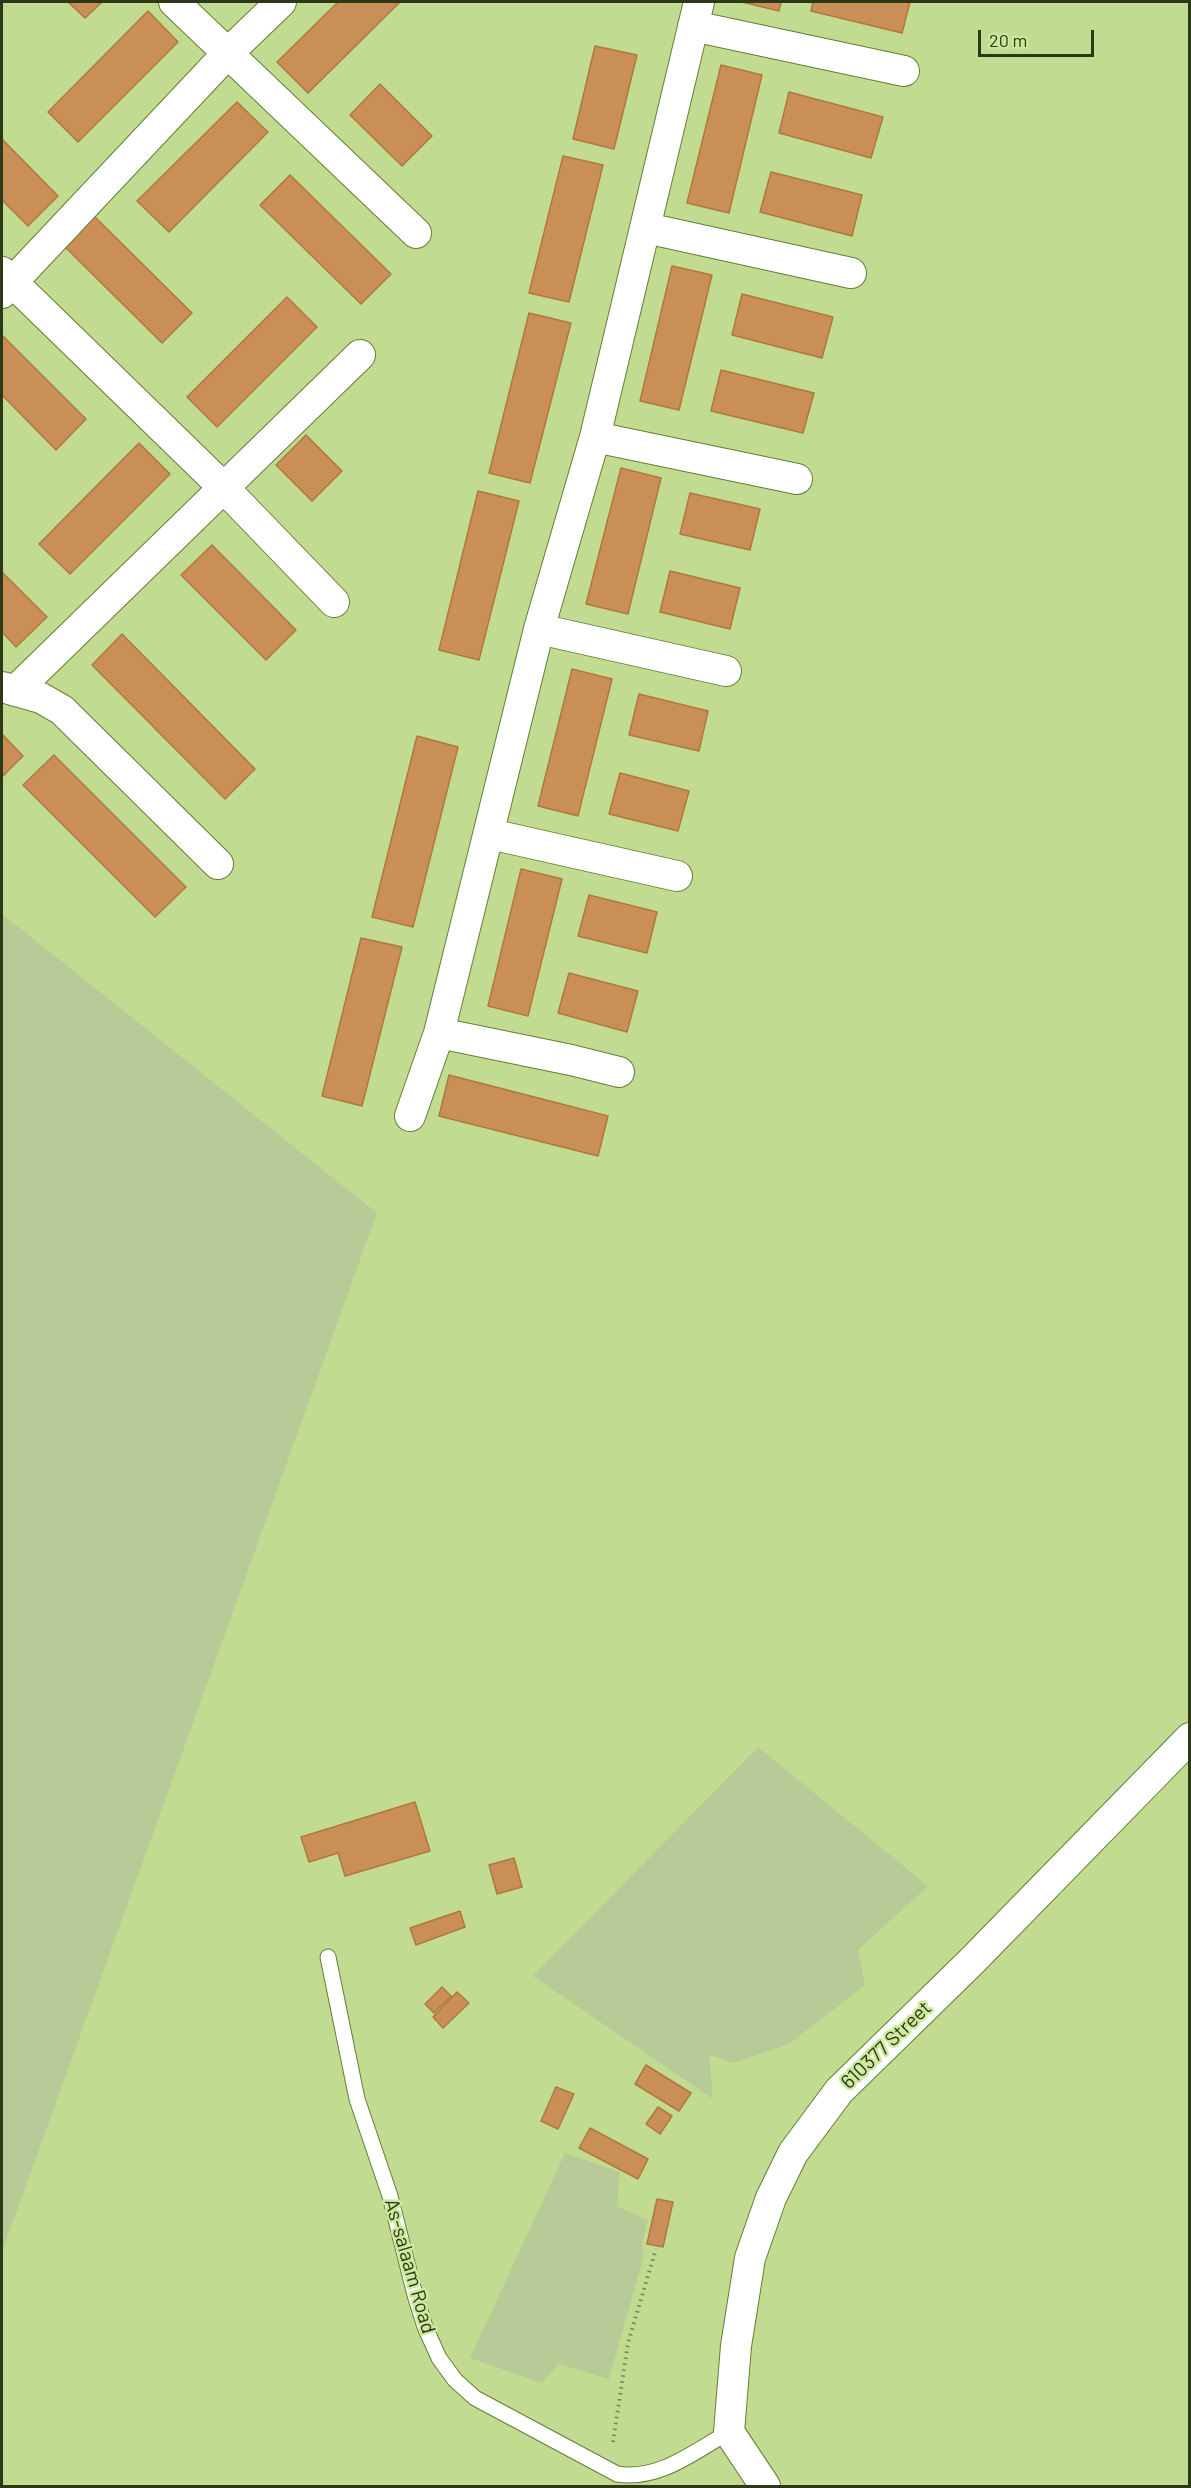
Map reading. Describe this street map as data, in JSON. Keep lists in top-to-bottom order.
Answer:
{
  "streets": {
    "street": ["610377 Street"],
    "lane": ["As-salaam Road"]
  },
  "crossings": [
    ["610377 Street", "As-salaam Road"]
  ],
  "scale_bar": "20 m"
}
